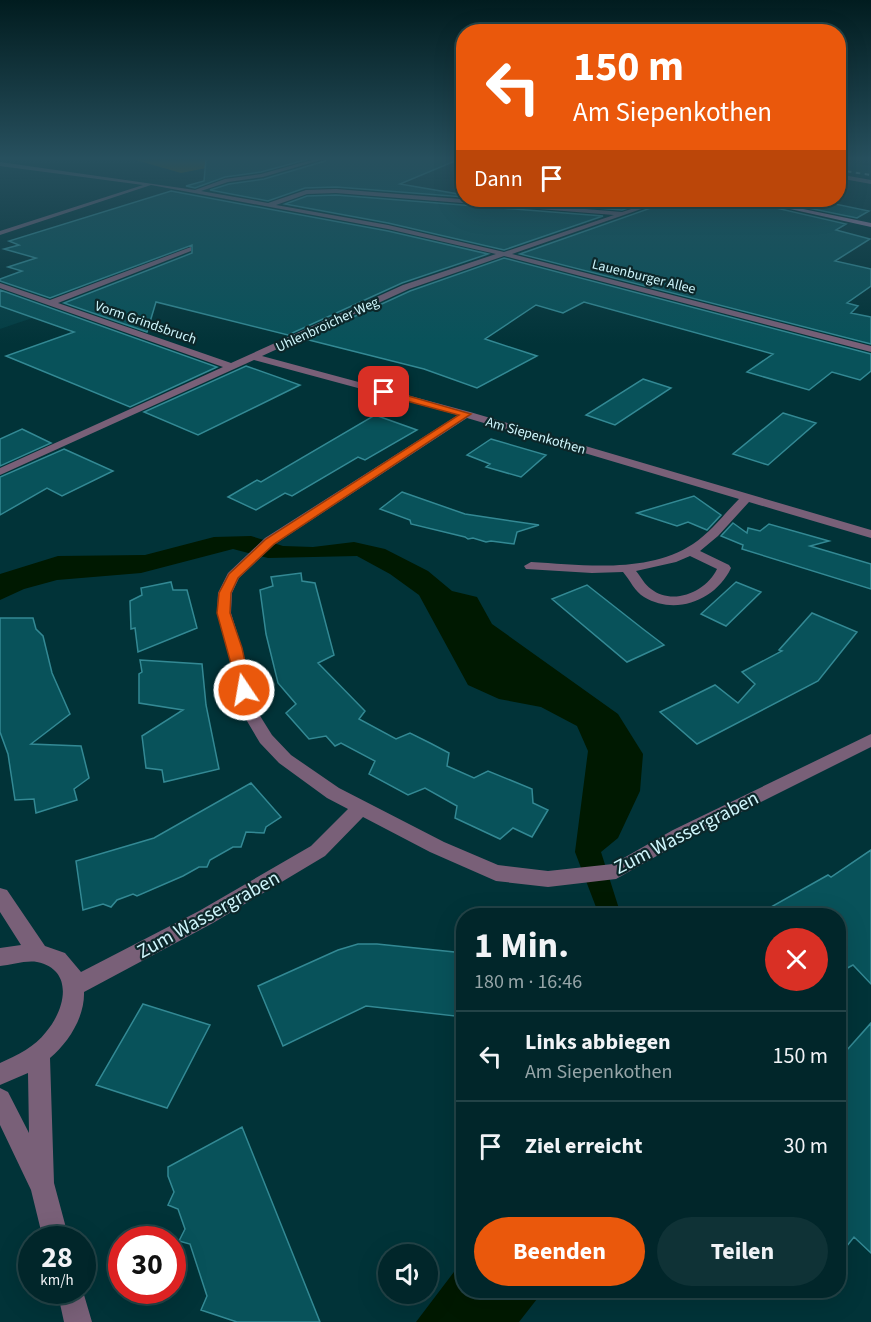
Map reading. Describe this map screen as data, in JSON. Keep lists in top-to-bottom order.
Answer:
{
  "streets": {
    "street": [
      "Lauenburger Allee",
      "Vorm Grindsbruch",
      "Uhlenbroicher Weg",
      "Am Siepenkothen",
      "Zum Wassergraben"
    ]
  },
  "crossings": [
    ["Lauenburger Allee", "Uhlenbroicher Weg"],
    ["Vorm Grindsbruch", "Uhlenbroicher Weg"],
    ["Uhlenbroicher Weg", "Am Siepenkothen"],
    ["Am Siepenkothen", "Zum Wassergraben"]
  ],
  "page": {
    "turn": ["150 m", "Am Siepenkothen"],
    "then": "Dann",
    "heading": ["1 Min.", "180 m · 16:46"],
    "list": [
      {
        "name": "Links abbiegen",
        "note": "Am Siepenkothen",
        "value": "150 m"
      },
      {
        "name": "Ziel erreicht",
        "value": "30 m"
      }
    ],
    "buttons": ["Beenden", "Teilen"],
    "speed": "28 km/h",
    "limit": "30"
  }
}
